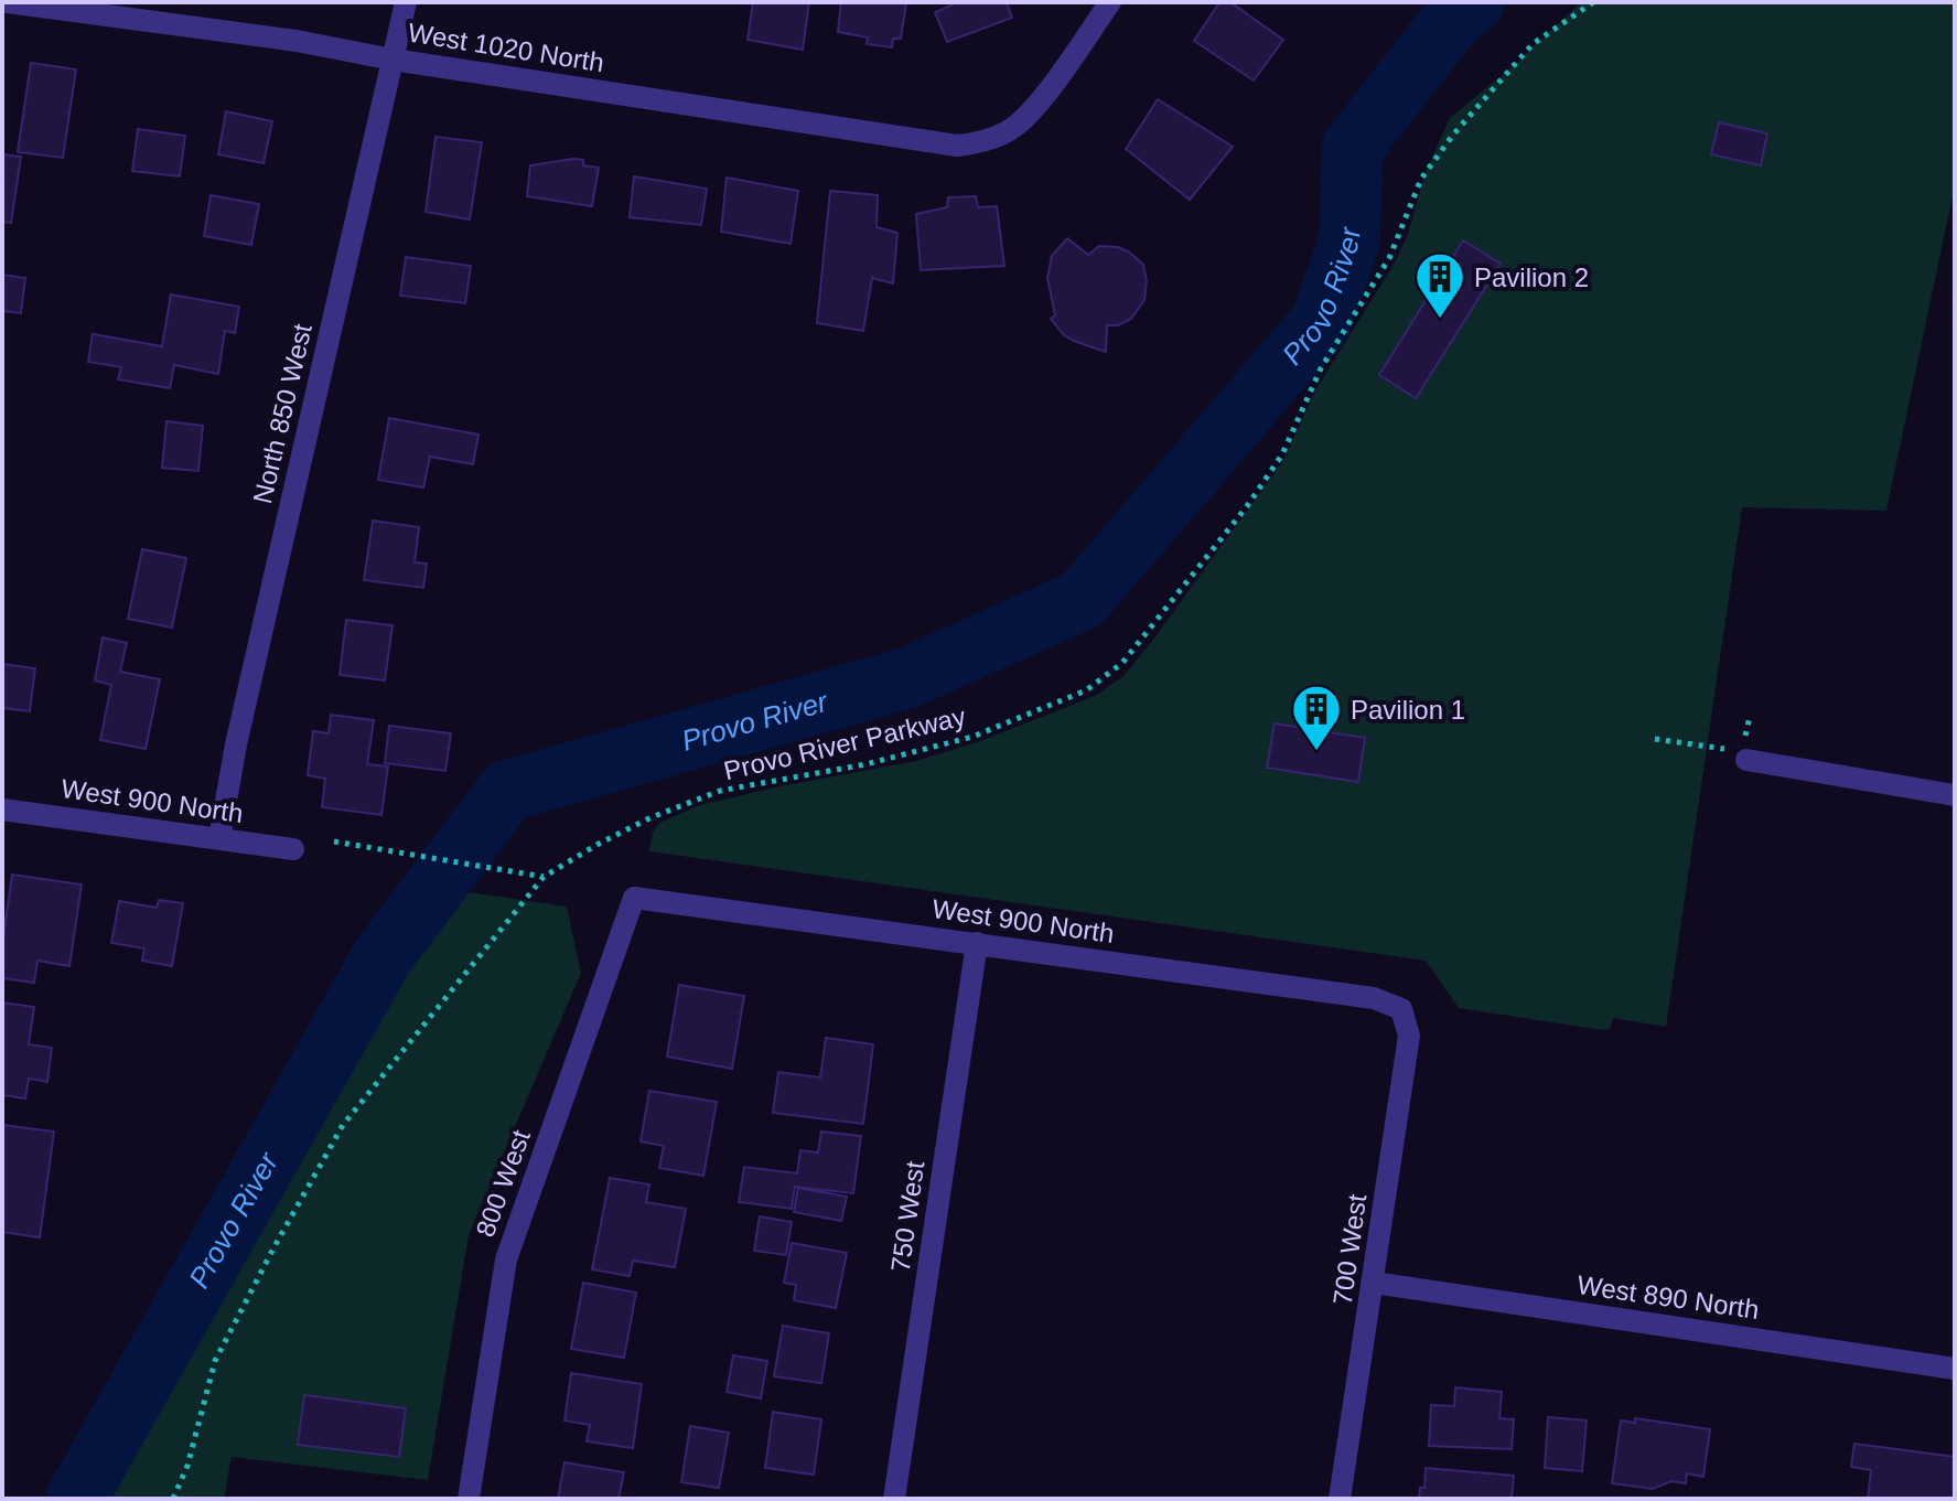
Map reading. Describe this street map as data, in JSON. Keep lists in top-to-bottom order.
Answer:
{
  "streets": {
    "street": [
      "West 1020 North",
      "North 850 West",
      "West 900 North",
      "800 West",
      "750 West",
      "700 West",
      "West 890 North"
    ],
    "path": ["Provo River Parkway"]
  },
  "crossings": [
    ["West 1020 North", "North 850 West"],
    ["North 850 West", "West 900 North"],
    ["West 900 North", "800 West"],
    ["West 900 North", "750 West"],
    ["West 900 North", "700 West"],
    ["700 West", "West 890 North"]
  ],
  "water": ["Provo River"],
  "places": {
    "building": ["Pavilion 2", "Pavilion 1"]
  }
}
